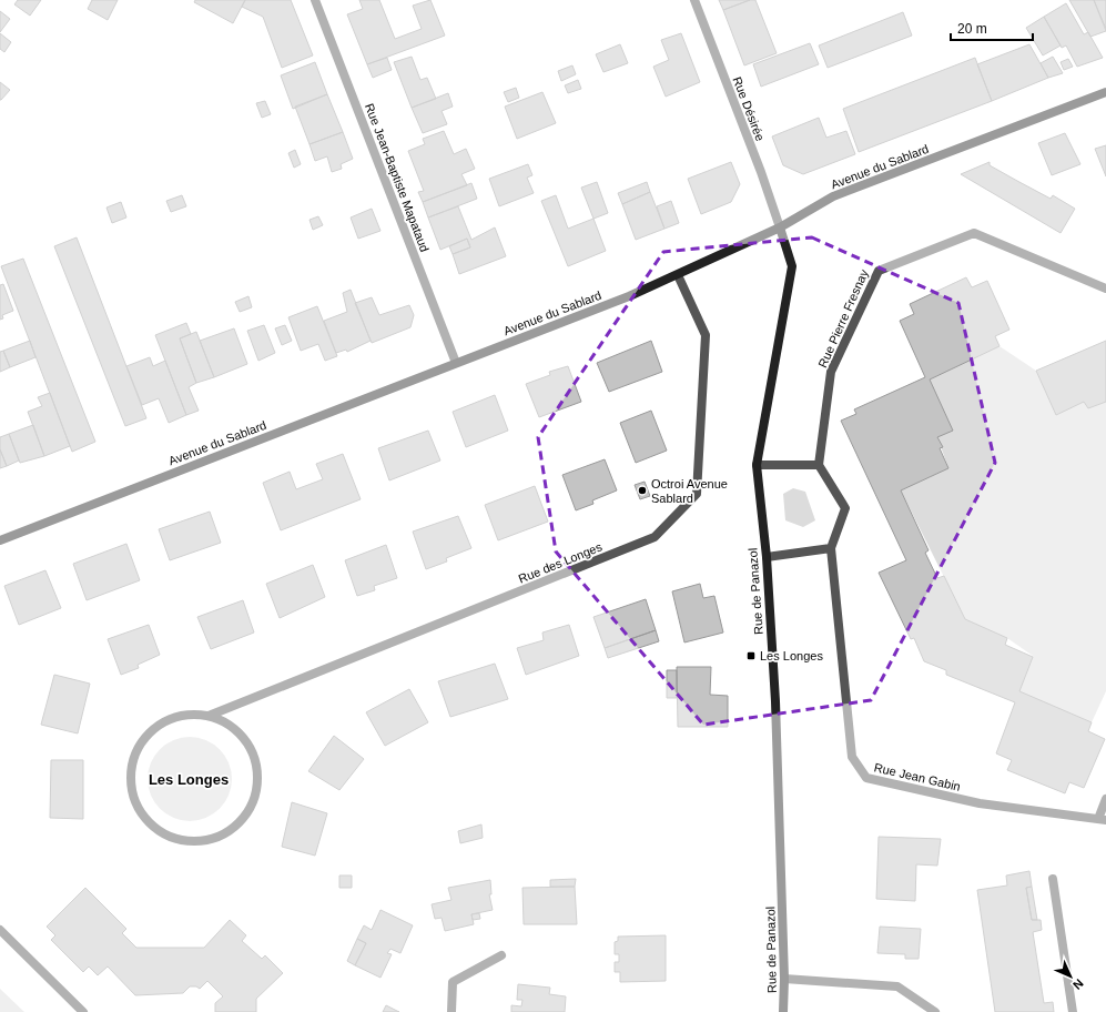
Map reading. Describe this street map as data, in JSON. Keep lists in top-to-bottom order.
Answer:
{
  "streets": {
    "street": [
      "Rue Désirée",
      "Avenue du Sablard",
      "Rue Jean-Baptiste Mapataud",
      "Rue Pierre Fresnay",
      "Rue des Longes",
      "Rue de Panazol",
      "Rue Jean Gabin"
    ]
  },
  "crossings": [
    ["Rue Désirée", "Avenue du Sablard"],
    ["Rue Désirée", "Rue de Panazol"],
    ["Avenue du Sablard", "Rue Jean-Baptiste Mapataud"],
    ["Avenue du Sablard", "Rue des Longes"],
    ["Avenue du Sablard", "Rue de Panazol"],
    ["Rue Pierre Fresnay", "Rue Jean Gabin"]
  ],
  "districts": ["Les Longes"],
  "places": {
    "other": ["Octroi Avenue Sablard"],
    "transit": ["Les Longes"]
  },
  "scale_bar": "20 m",
  "north": "bottom right"
}
